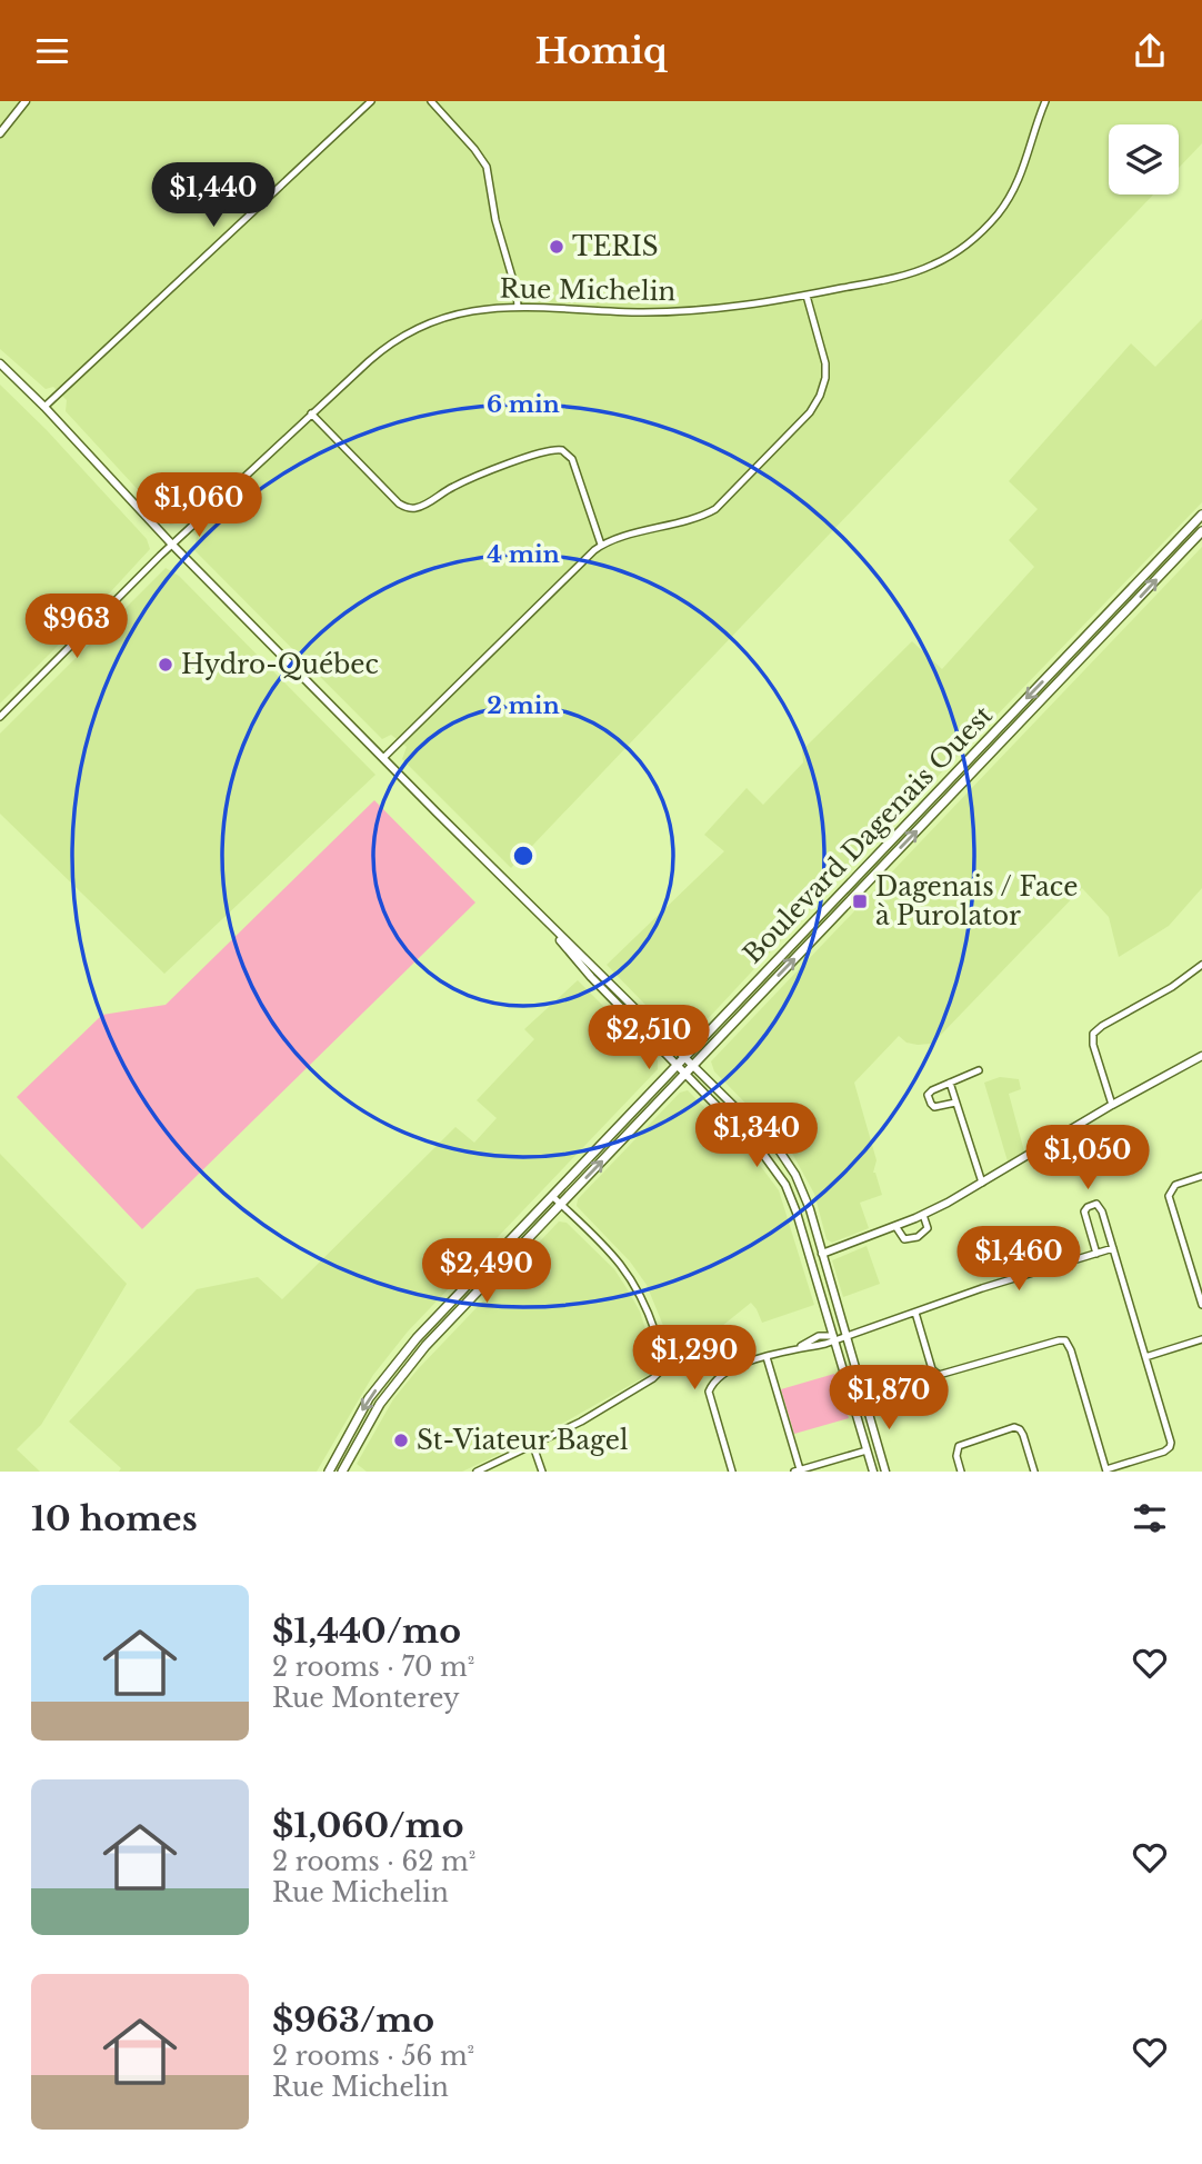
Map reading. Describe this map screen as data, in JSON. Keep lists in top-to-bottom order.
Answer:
{
  "streets": {
    "main road": ["Boulevard Dagenais Ouest"],
    "street": ["Rue Michelin"]
  },
  "places": {
    "other": ["TERIS", "Hydro-Québec", "St-Viateur Bagel"],
    "transit": ["Dagenais / Face à Purolator"]
  },
  "page": {
    "header": "Homiq",
    "price": [
      "$1,440",
      "$1,060",
      "$963",
      "$2,510",
      "$1,340",
      "$1,050",
      "$1,460",
      "$2,490",
      "$1,290",
      "$1,870"
    ],
    "heading": "10 homes",
    "list": [
      {
        "name": "$1,440/mo",
        "note": "2 rooms · 70 m² · Rue Monterey"
      },
      {
        "name": "$1,060/mo",
        "note": "2 rooms · 62 m² · Rue Michelin"
      },
      {
        "name": "$963/mo",
        "note": "2 rooms · 56 m² · Rue Michelin"
      }
    ]
  },
  "rings": ["6 min", "4 min", "2 min"]
}
